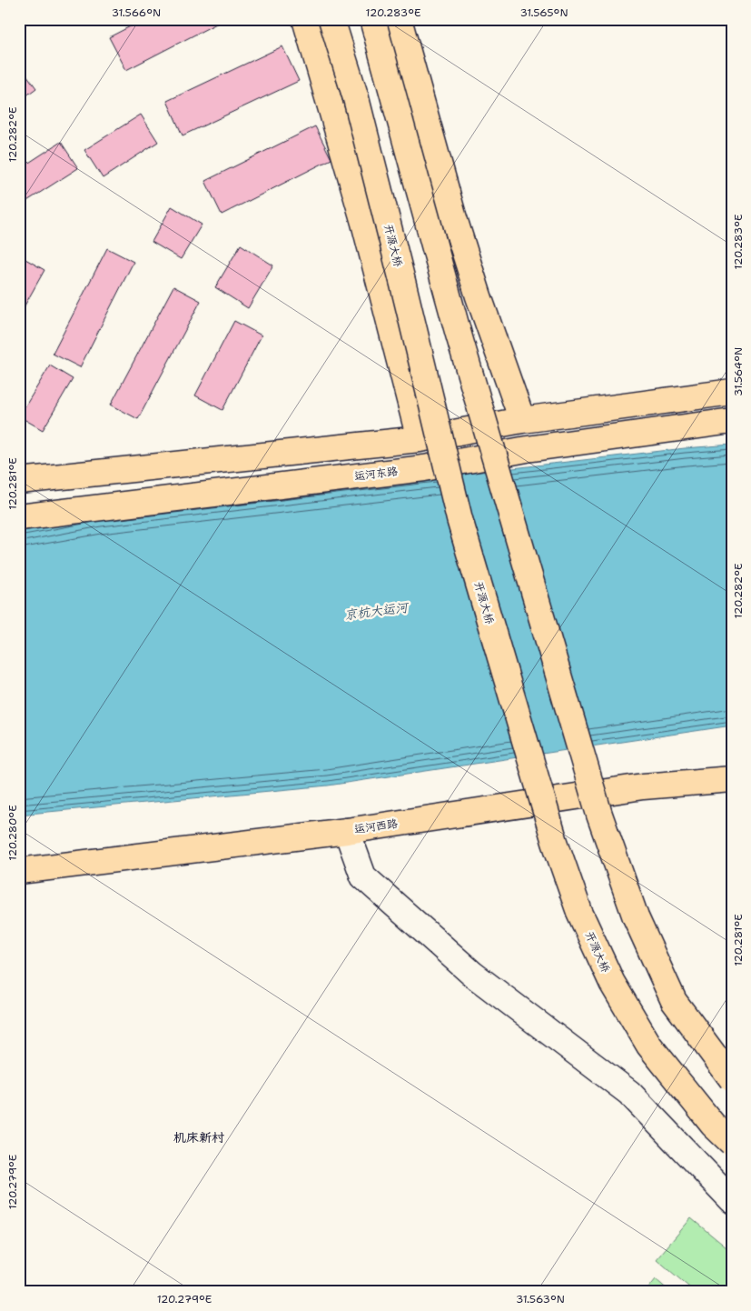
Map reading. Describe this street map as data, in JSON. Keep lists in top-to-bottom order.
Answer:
{
  "streets": {
    "main road": ["开源大桥", "运河东路", "运河西路"]
  },
  "districts": ["机床新村"],
  "water": ["京杭大运河"],
  "coordinates": [
    "31.566°N",
    "120.283°E",
    "31.565°N",
    "120.282°E",
    "31.564°N",
    "120.281°E",
    "120.280°E",
    "120.279°E",
    "31.563°N"
  ]
}
